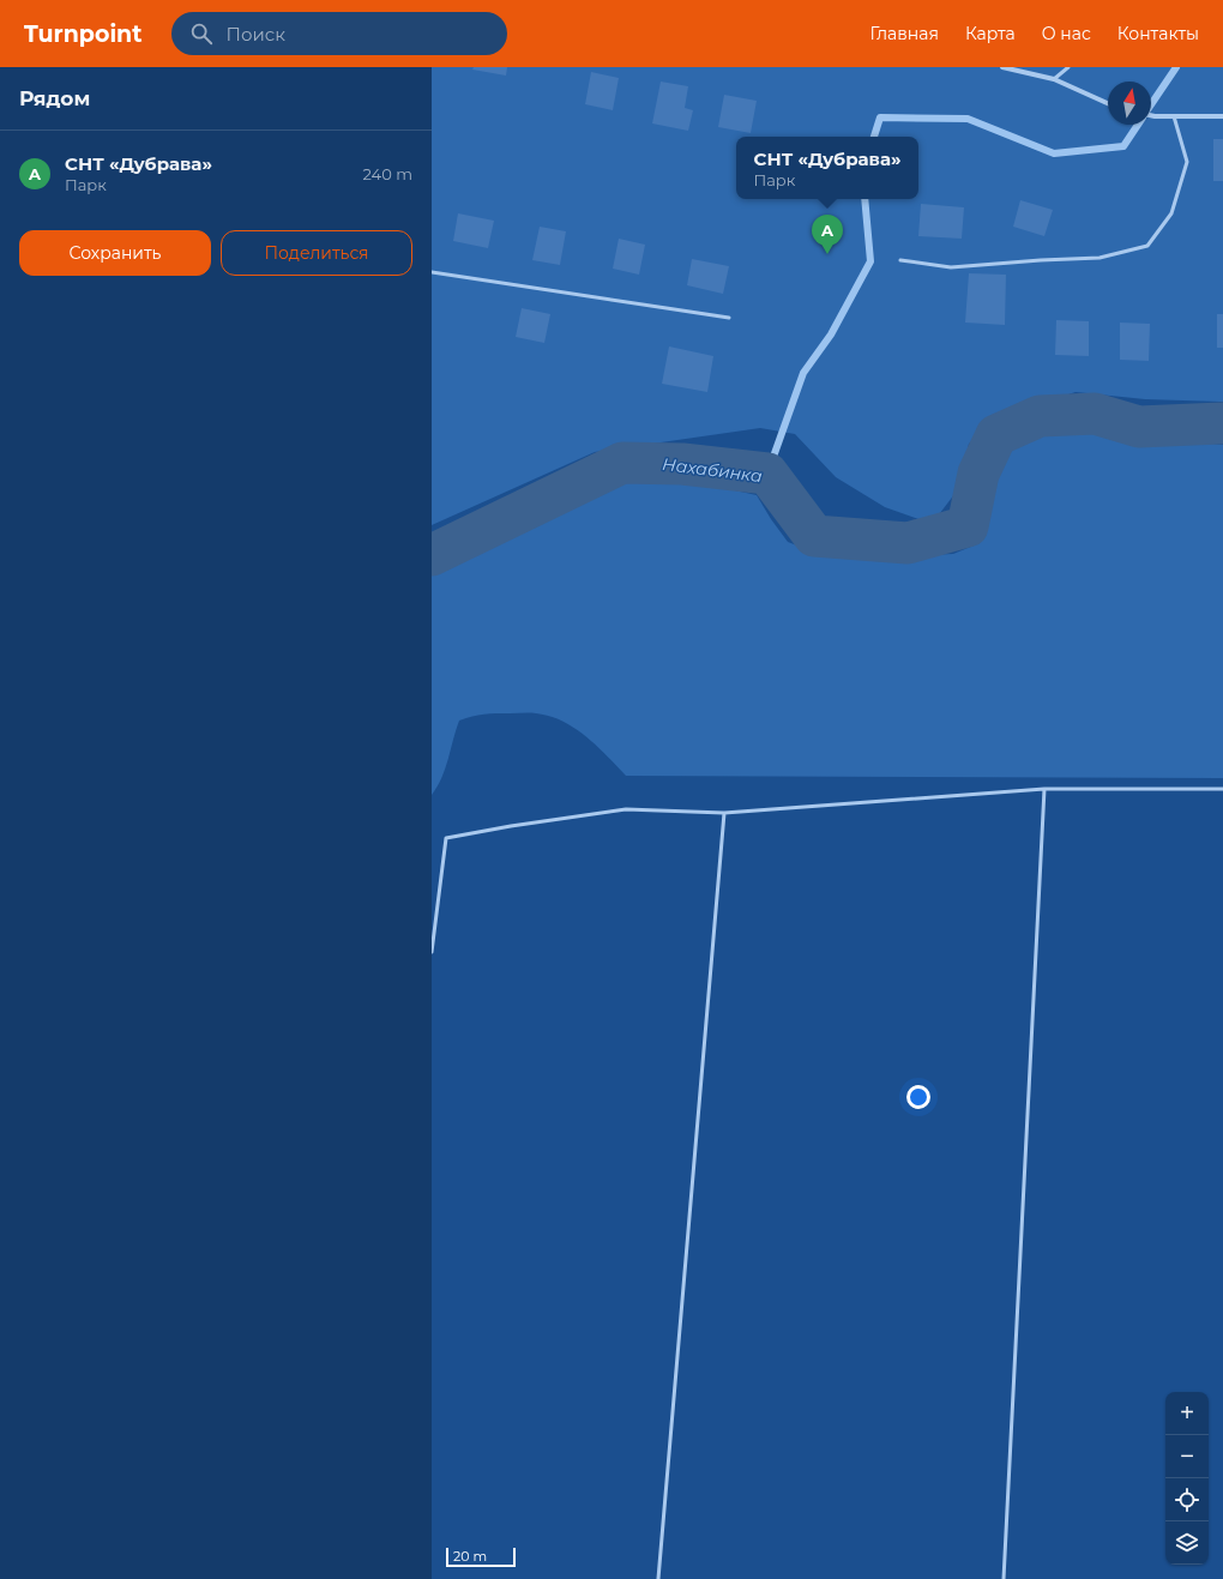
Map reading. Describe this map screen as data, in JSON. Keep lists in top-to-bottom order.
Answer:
{
  "water": ["Нахабинка"],
  "scale_bar": "20 m",
  "north": "top",
  "page": {
    "header": "Turnpoint",
    "search": "Поиск",
    "nav": [
      "Главная",
      "Карта",
      "О нас",
      "Контакты"
    ],
    "heading": "Рядом",
    "list": [
      {
        "mark": "A",
        "name": "СНТ «Дубрава»",
        "note": "Парк",
        "value": "240 m"
      }
    ],
    "popup": ["СНТ «Дубрава»", "Парк"],
    "pins": "A",
    "buttons": ["Сохранить", "Поделиться"],
    "map_buttons": ["+", "−"],
    "scale": "20 m"
  }
}
